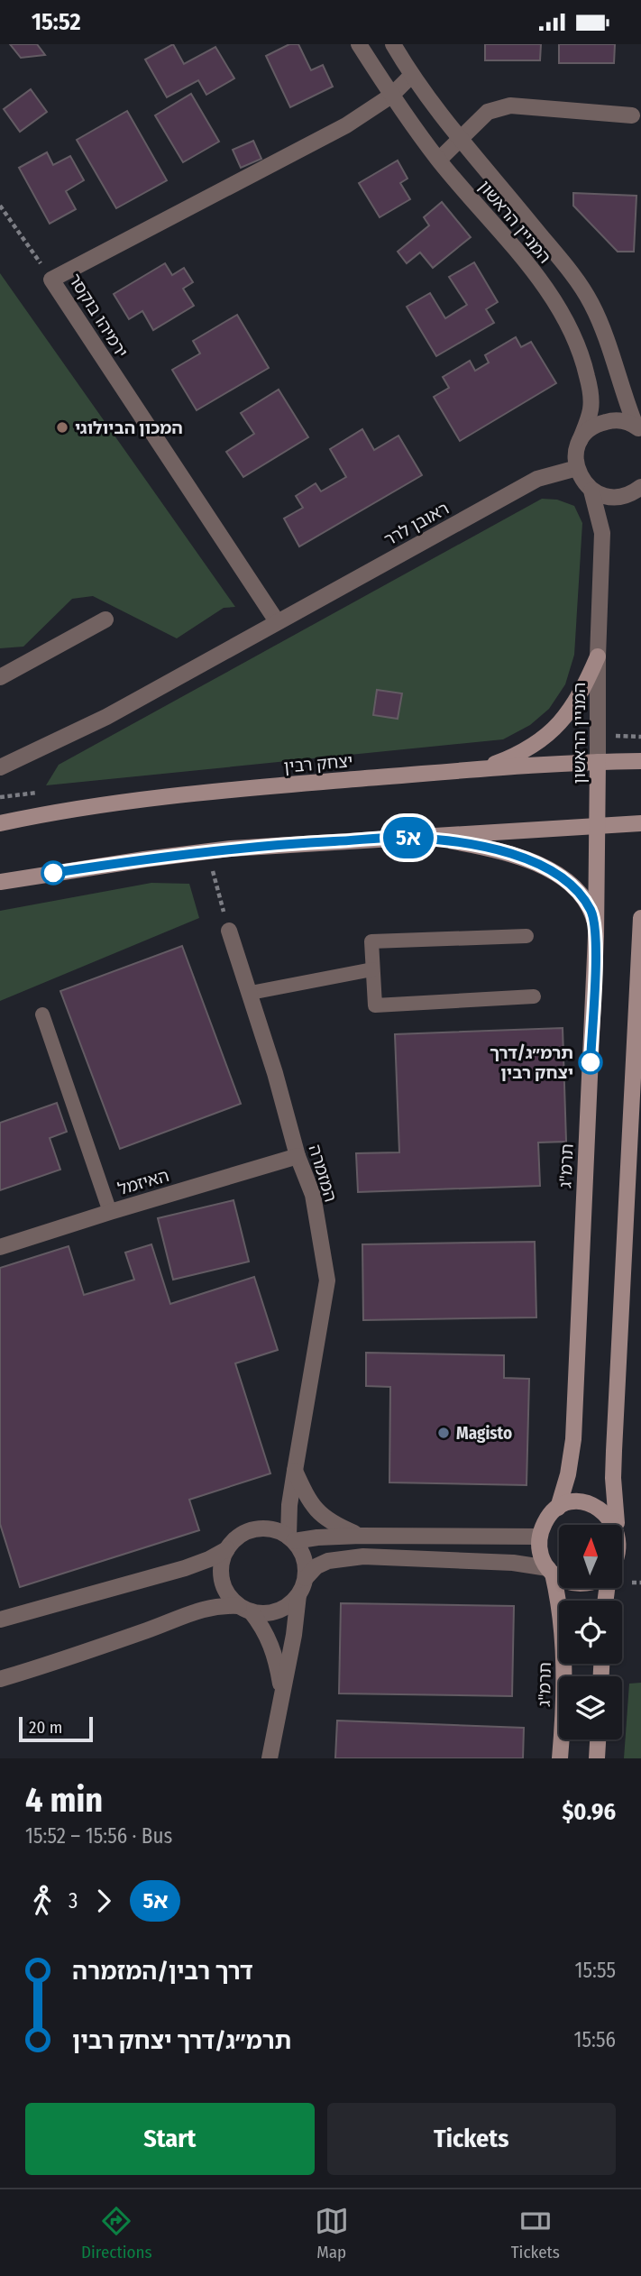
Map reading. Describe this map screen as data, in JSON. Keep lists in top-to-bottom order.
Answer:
{
  "streets": {
    "main road": ["המניין הראשון", "יצחק רבין", "תרמ\"ג"],
    "street": [
      "ירמיהו בוקסר",
      "ראובן לרר",
      "המזמרה",
      "האיזמל"
    ]
  },
  "crossings": [
    ["המניין הראשון", "ירמיהו בוקסר"],
    ["המניין הראשון", "ראובן לרר"],
    ["המניין הראשון", "יצחק רבין"],
    ["המניין הראשון", "תרמ\"ג"],
    ["ירמיהו בוקסר", "ראובן לרר"],
    ["המזמרה", "האיזמל"]
  ],
  "places": ["המכון הביולוגי", "תרמ״ג/דרך יצחק רבין", "Magisto"],
  "lines": ["bus line 5א"],
  "scale_bar": "20 m",
  "north": "top",
  "page": {
    "status": "15:52",
    "on_map": "5א",
    "scale": "20 m",
    "heading": ["4 min", "15:52 – 15:56 · Bus", "$0.96"],
    "legs": ["3", "5א"],
    "list": [
      {
        "name": "דרך רבין/המזמרה",
        "value": "15:55"
      },
      {
        "name": "תרמ״ג/דרך יצחק רבין",
        "value": "15:56"
      }
    ],
    "buttons": ["Start", "Tickets"],
    "tabs": ["Directions", "Map", "Tickets"]
  }
}
